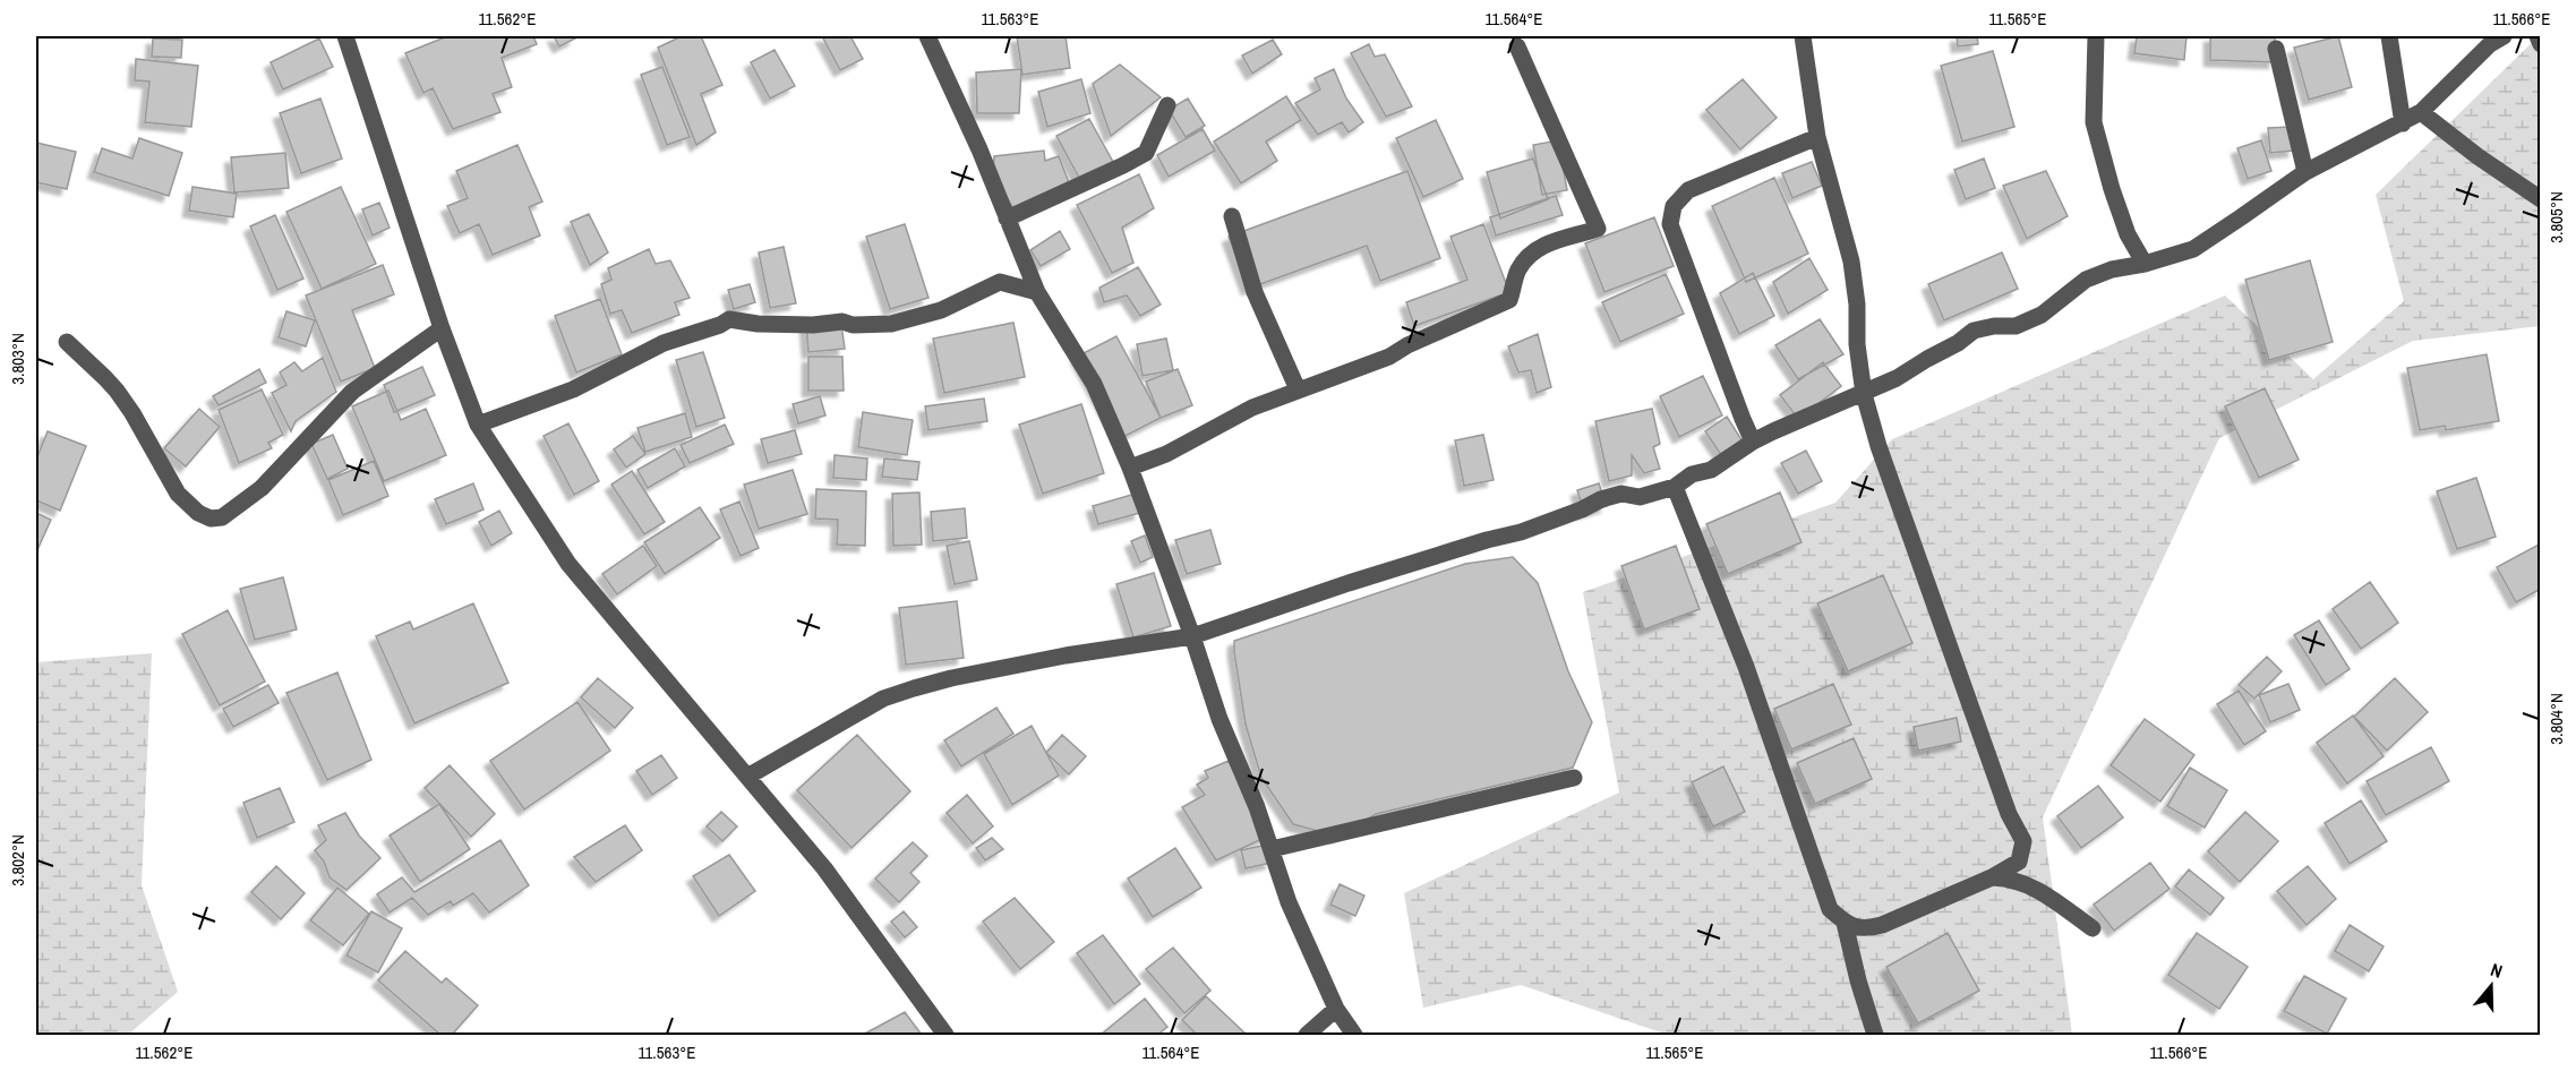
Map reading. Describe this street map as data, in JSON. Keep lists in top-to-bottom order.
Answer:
{
  "north": "top",
  "coordinates": [
    "11.562°E",
    "11.563°E",
    "11.564°E",
    "11.565°E",
    "11.566°E",
    "3.805°N",
    "3.803°N",
    "3.804°N",
    "3.802°N"
  ]
}
